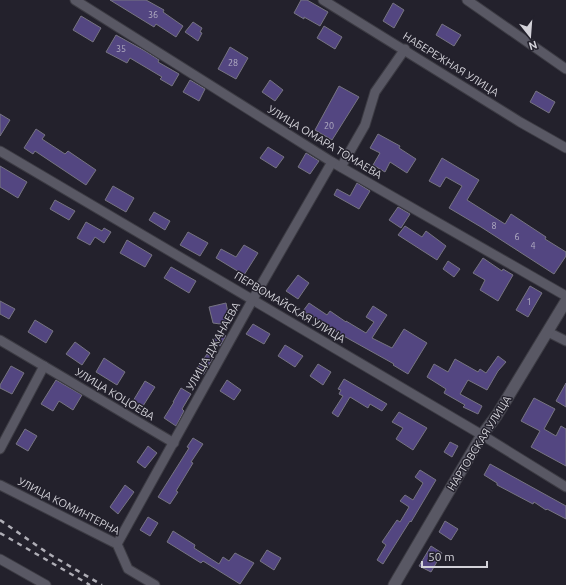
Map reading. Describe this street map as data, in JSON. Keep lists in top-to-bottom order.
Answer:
{
  "streets": {
    "street": [
      "НАБЕРЕЖНАЯ УЛИЦА",
      "УЛИЦА ОМАРА ТОМАЕВА",
      "ПЕРВОМАЙСКАЯ УЛИЦА",
      "УЛИЦА ДЖАНАЕВА",
      "УЛИЦА КОЦОЕВА",
      "НАРТОВСКАЯ УЛИЦА",
      "УЛИЦА КОМИНТЕРНА"
    ]
  },
  "crossings": [
    ["УЛИЦА ОМАРА ТОМАЕВА", "УЛИЦА ДЖАНАЕВА"],
    ["ПЕРВОМАЙСКАЯ УЛИЦА", "УЛИЦА ДЖАНАЕВА"],
    ["ПЕРВОМАЙСКАЯ УЛИЦА", "НАРТОВСКАЯ УЛИЦА"],
    ["УЛИЦА ДЖАНАЕВА", "УЛИЦА КОЦОЕВА"],
    ["УЛИЦА ДЖАНАЕВА", "УЛИЦА КОМИНТЕРНА"]
  ],
  "house_numbers": [
    "36",
    "35",
    "28",
    "20",
    "8",
    "6",
    "4",
    "1"
  ],
  "scale_bar": "50 m",
  "north": "bottom"
}
